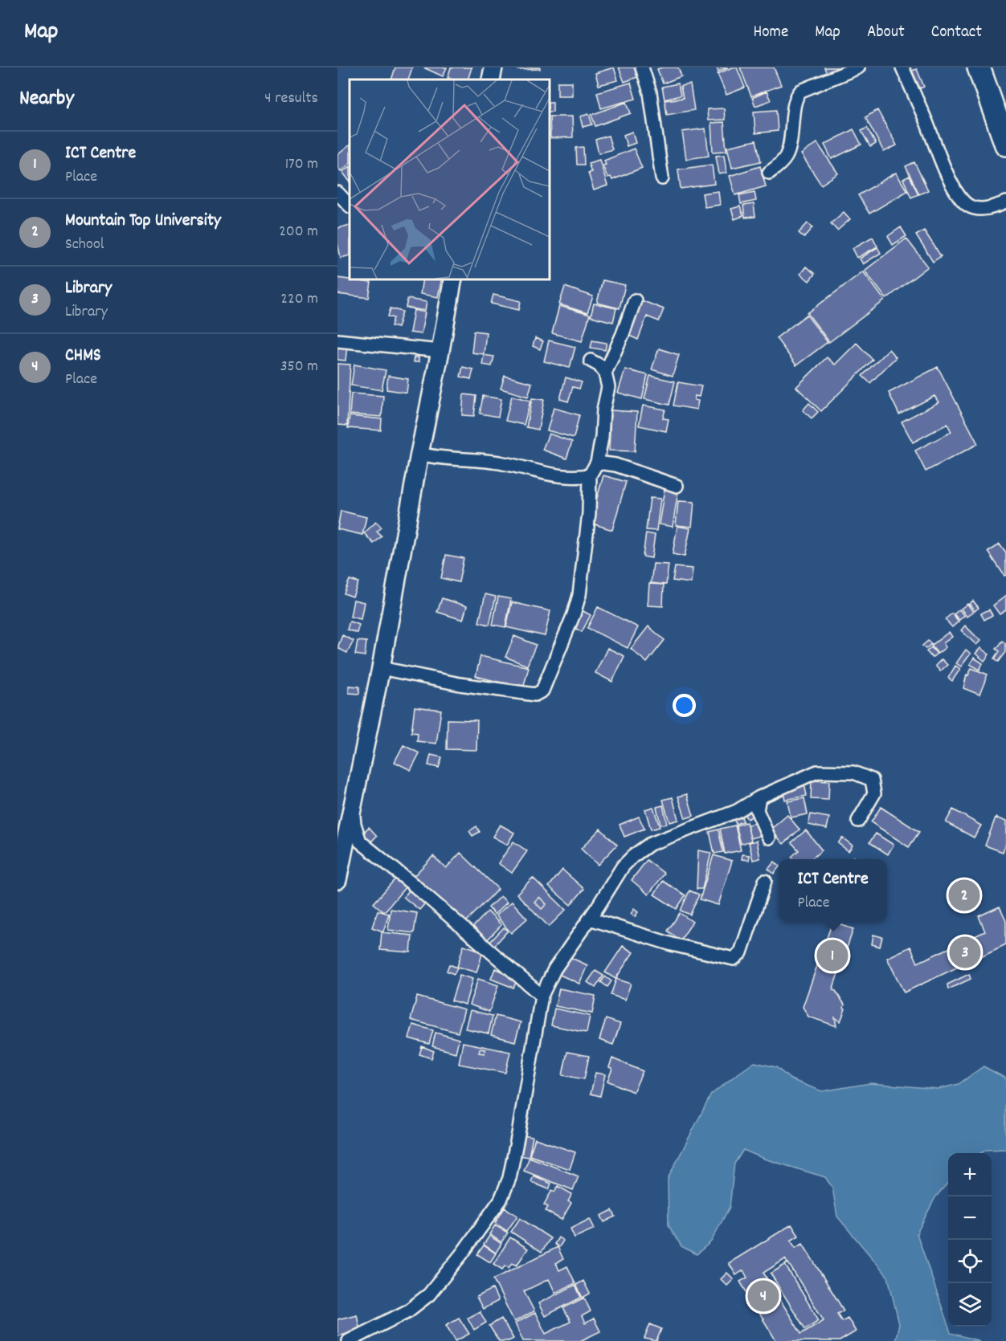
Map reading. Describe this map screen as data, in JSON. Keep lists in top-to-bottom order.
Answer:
{
  "page": {
    "header": "Map",
    "nav": [
      "Home",
      "Map",
      "About",
      "Contact"
    ],
    "heading": ["Nearby", "4 results"],
    "list": [
      {
        "mark": "1",
        "name": "ICT Centre",
        "note": "Place",
        "value": "170 m"
      },
      {
        "mark": "2",
        "name": "Mountain Top University",
        "note": "School",
        "value": "200 m"
      },
      {
        "mark": "3",
        "name": "Library",
        "note": "Library",
        "value": "220 m"
      },
      {
        "mark": "4",
        "name": "CHMS",
        "note": "Place",
        "value": "350 m"
      }
    ],
    "popup": ["ICT Centre", "Place"],
    "pins": [
      "2",
      "3",
      "1",
      "4"
    ],
    "map_buttons": ["+", "−"]
  }
}
